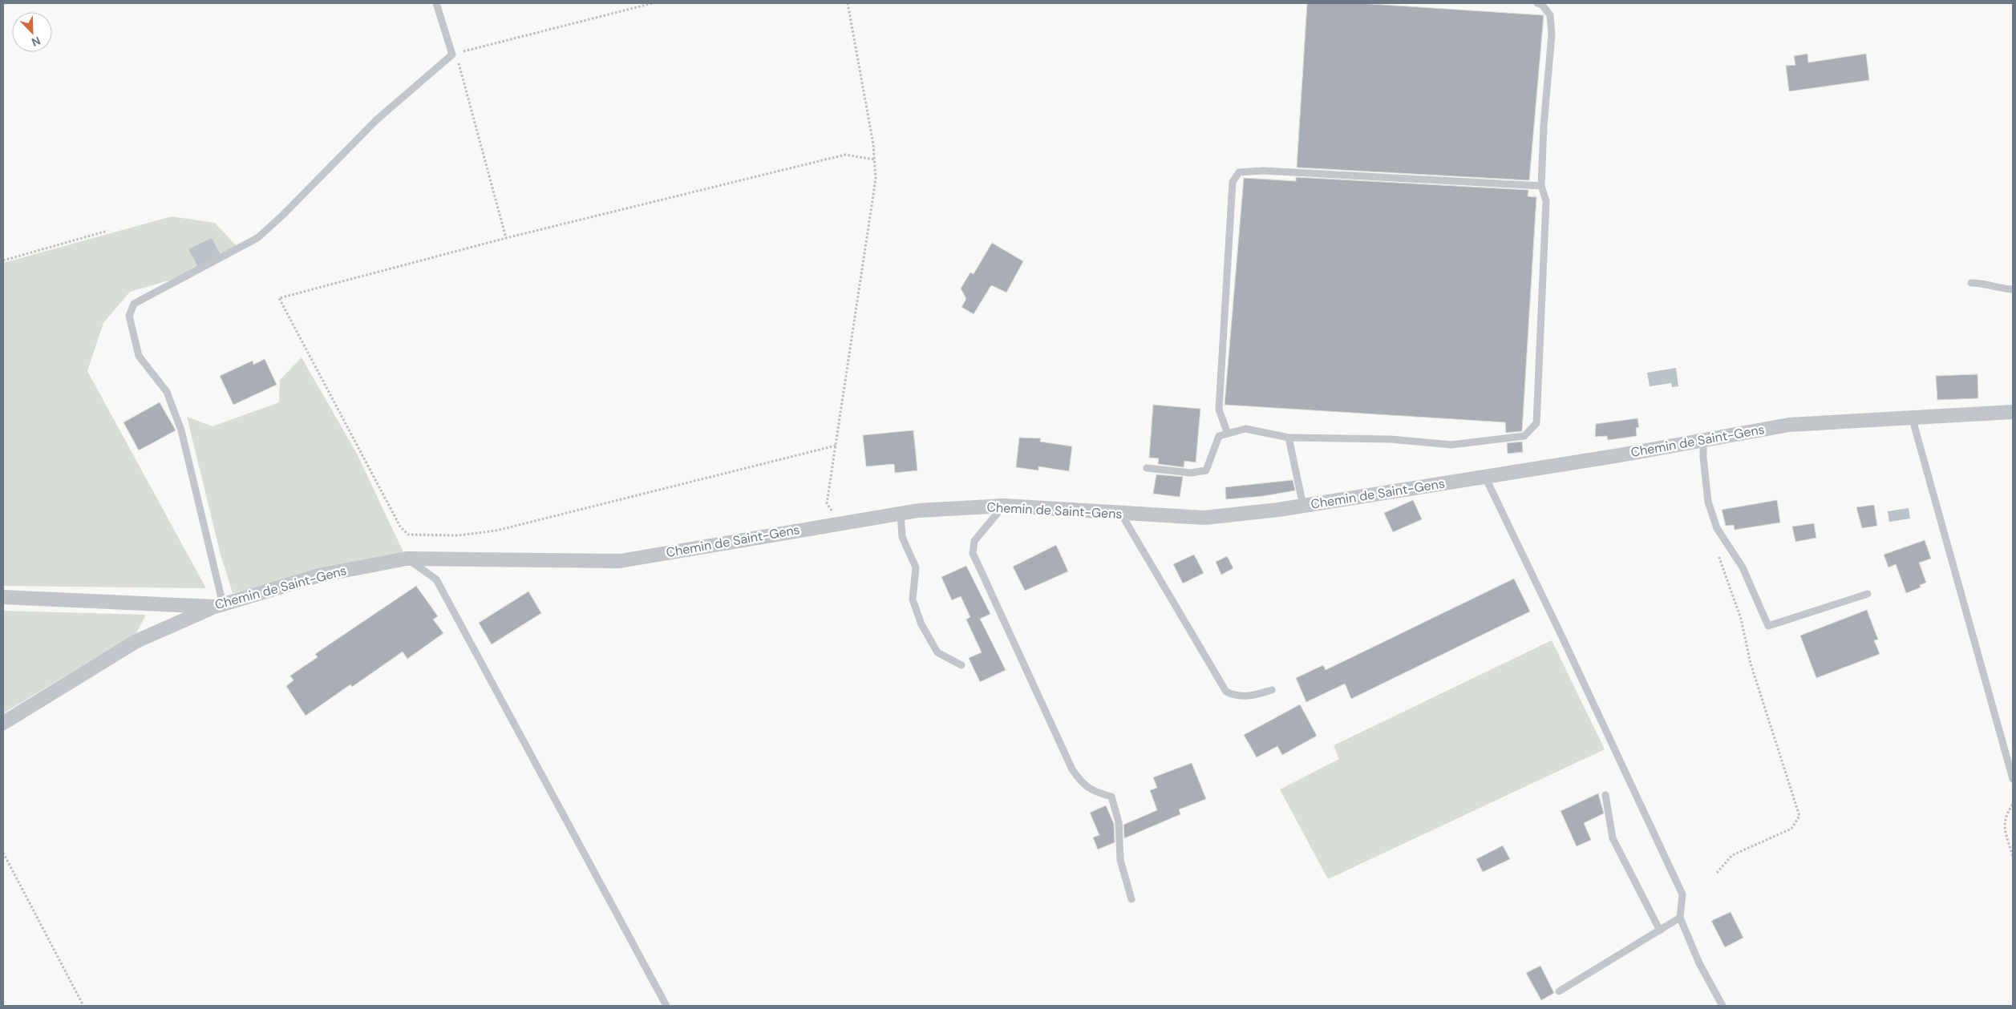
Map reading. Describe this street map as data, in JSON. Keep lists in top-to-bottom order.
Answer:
{
  "streets": {
    "street": ["Chemin de Saint-Gens"]
  },
  "north": "bottom right"
}
